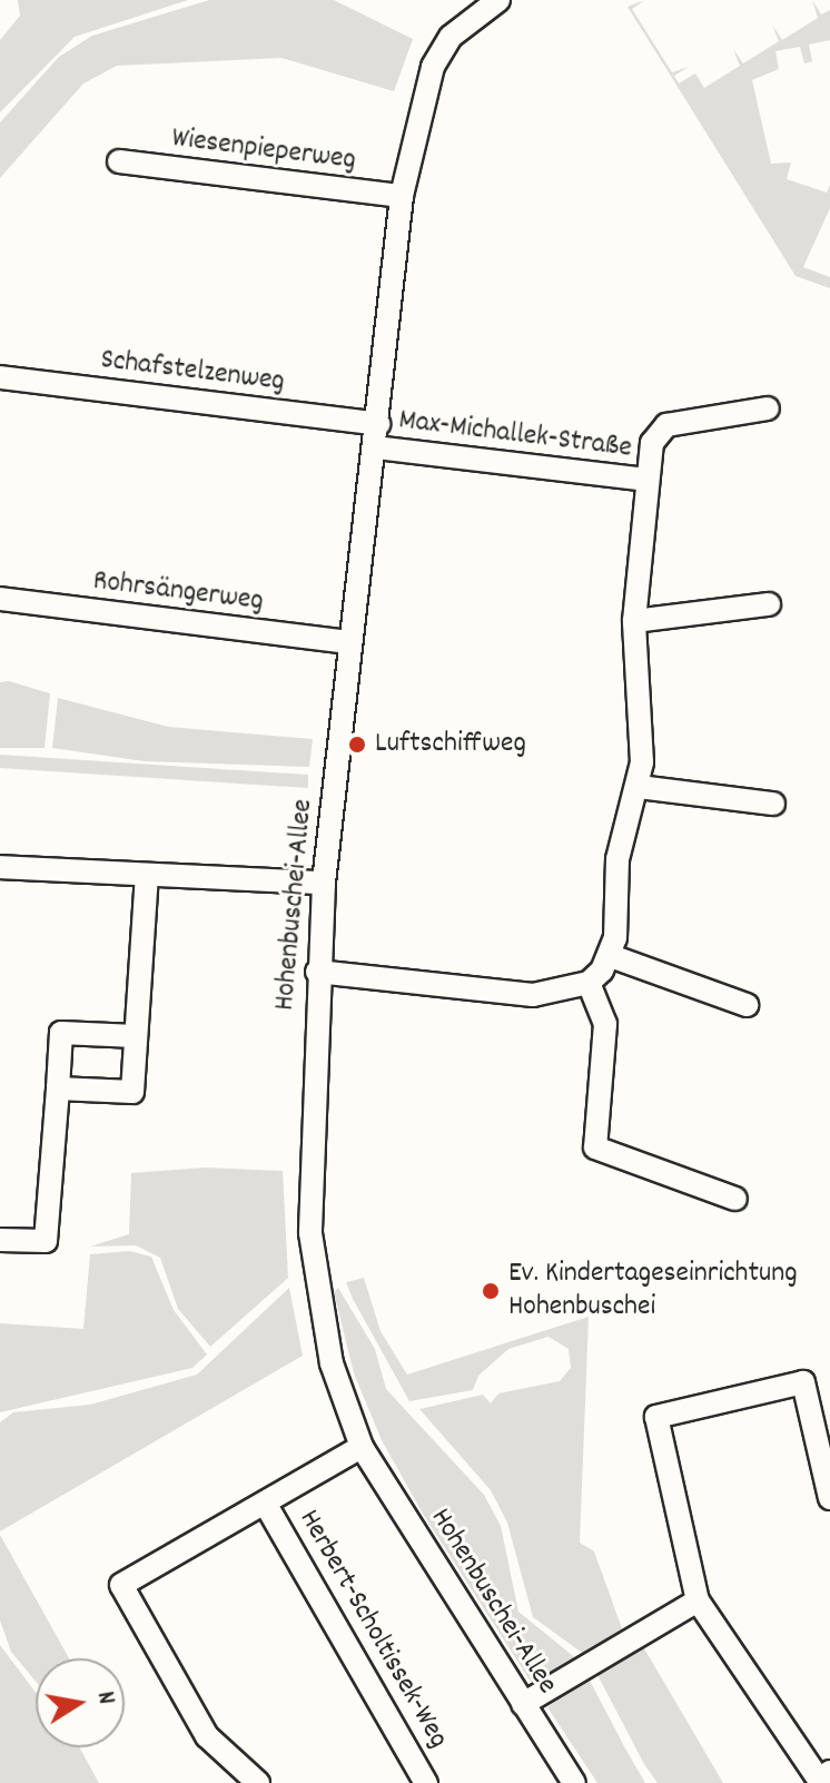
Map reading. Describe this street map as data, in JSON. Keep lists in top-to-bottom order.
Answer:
{
  "streets": {
    "street": [
      "Wiesenpieperweg",
      "Schafstelzenweg",
      "Max-Michallek-Straße",
      "Rohrsängerweg",
      "Hohenbuschei-Allee",
      "Herbert-Scholtissek-Weg"
    ]
  },
  "crossings": [
    ["Wiesenpieperweg", "Hohenbuschei-Allee"],
    ["Schafstelzenweg", "Max-Michallek-Straße"],
    ["Schafstelzenweg", "Hohenbuschei-Allee"],
    ["Max-Michallek-Straße", "Hohenbuschei-Allee"],
    ["Rohrsängerweg", "Hohenbuschei-Allee"],
    ["Hohenbuschei-Allee", "Herbert-Scholtissek-Weg"]
  ],
  "places": ["Luftschiffweg", "Ev. Kindertageseinrichtung Hohenbuschei"],
  "north": "right"
}
